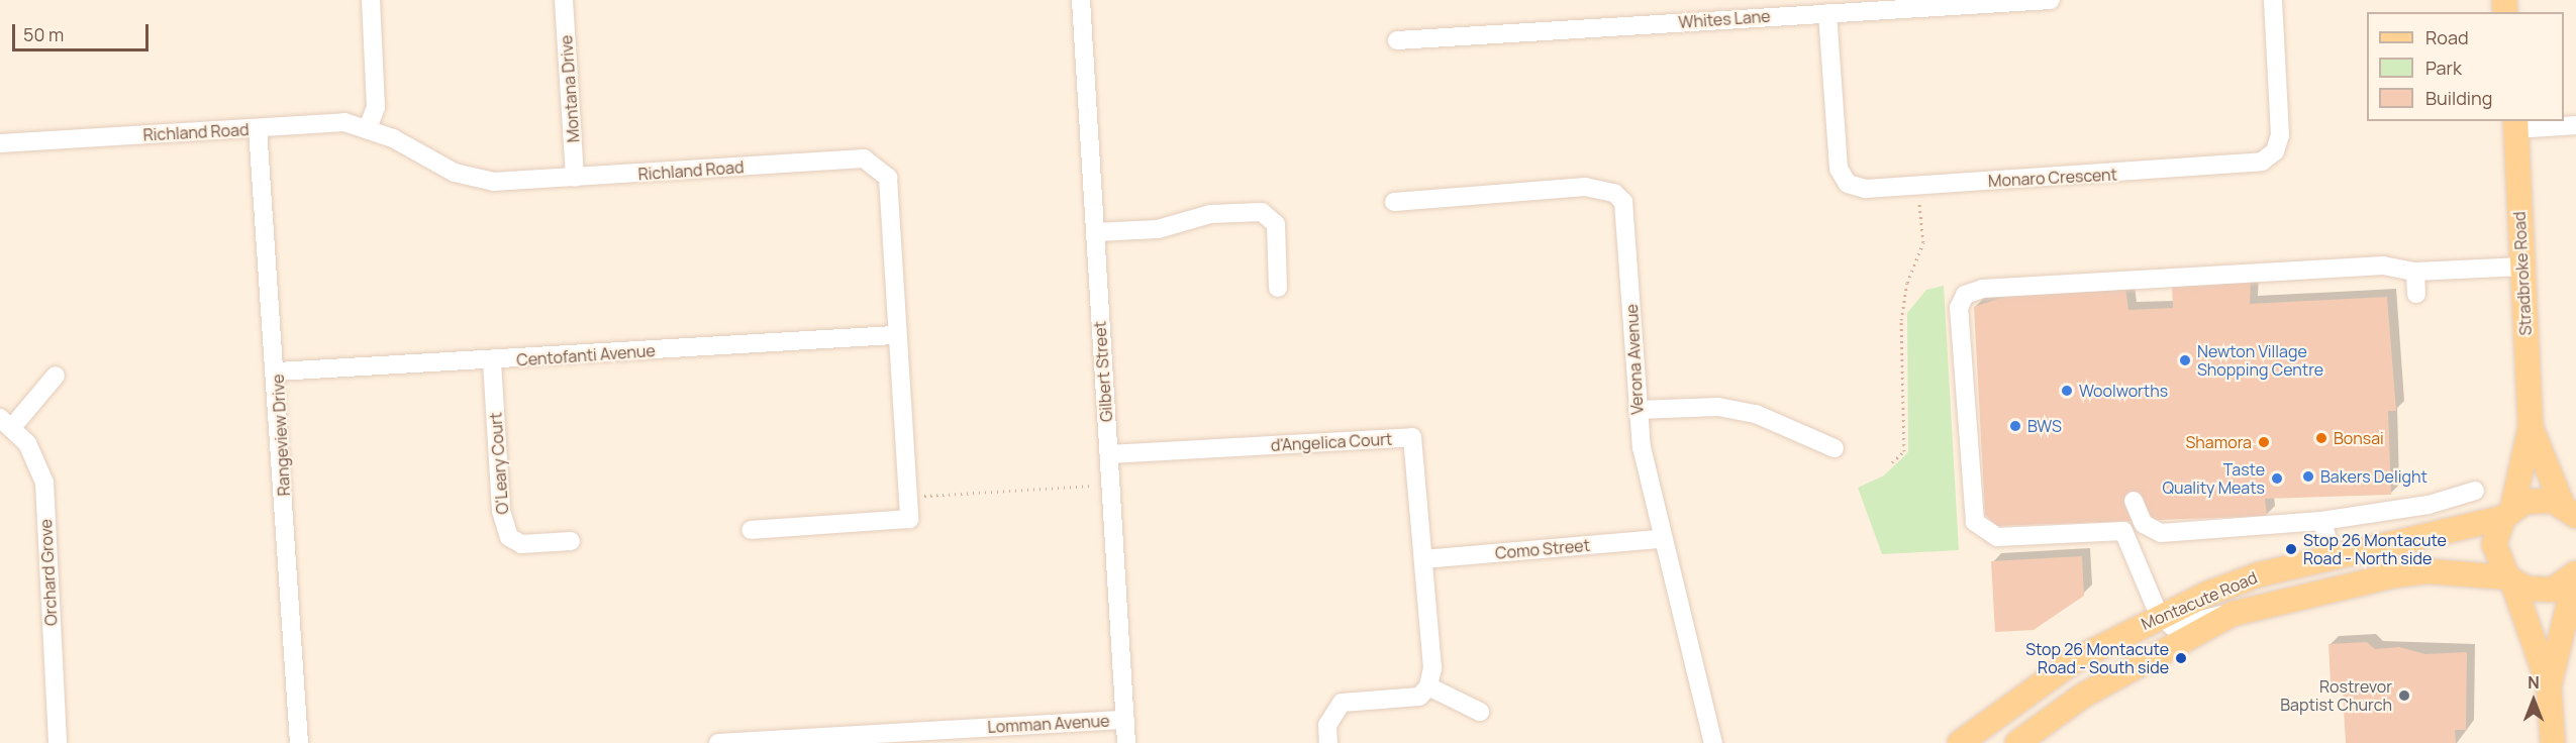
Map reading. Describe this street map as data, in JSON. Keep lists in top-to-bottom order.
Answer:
{
  "streets": {
    "main road": ["Stradbroke Road", "Montacute Road"],
    "street": [
      "Whites Lane",
      "Montana Drive",
      "Richland Road",
      "Monaro Crescent",
      "Centofanti Avenue",
      "Verona Avenue",
      "Gilbert Street",
      "Rangeview Drive",
      "d'Angelica Court",
      "O'Leary Court",
      "Como Street",
      "Orchard Grove",
      "Lomman Avenue"
    ]
  },
  "crossings": [
    ["Whites Lane", "Monaro Crescent"],
    ["Montana Drive", "Richland Road"],
    ["Richland Road", "Centofanti Avenue"],
    ["Richland Road", "Rangeview Drive"],
    ["Stradbroke Road", "Montacute Road"],
    ["Centofanti Avenue", "Rangeview Drive"],
    ["Centofanti Avenue", "O'Leary Court"],
    ["Verona Avenue", "Como Street"],
    ["Gilbert Street", "d'Angelica Court"],
    ["Gilbert Street", "Lomman Avenue"],
    ["d'Angelica Court", "Como Street"]
  ],
  "places": [
    "Newton Village Shopping Centre",
    "Woolworths",
    "BWS",
    "Bonsai",
    "Shamora",
    "Bakers Delight",
    "Taste Quality Meats",
    "Stop 26 Montacute Road - North side",
    "Stop 26 Montacute Road - South side",
    "Rostrevor Baptist Church"
  ],
  "legend": ["Road", "Park", "Building"],
  "scale_bar": "50 m",
  "north": "top"
}
